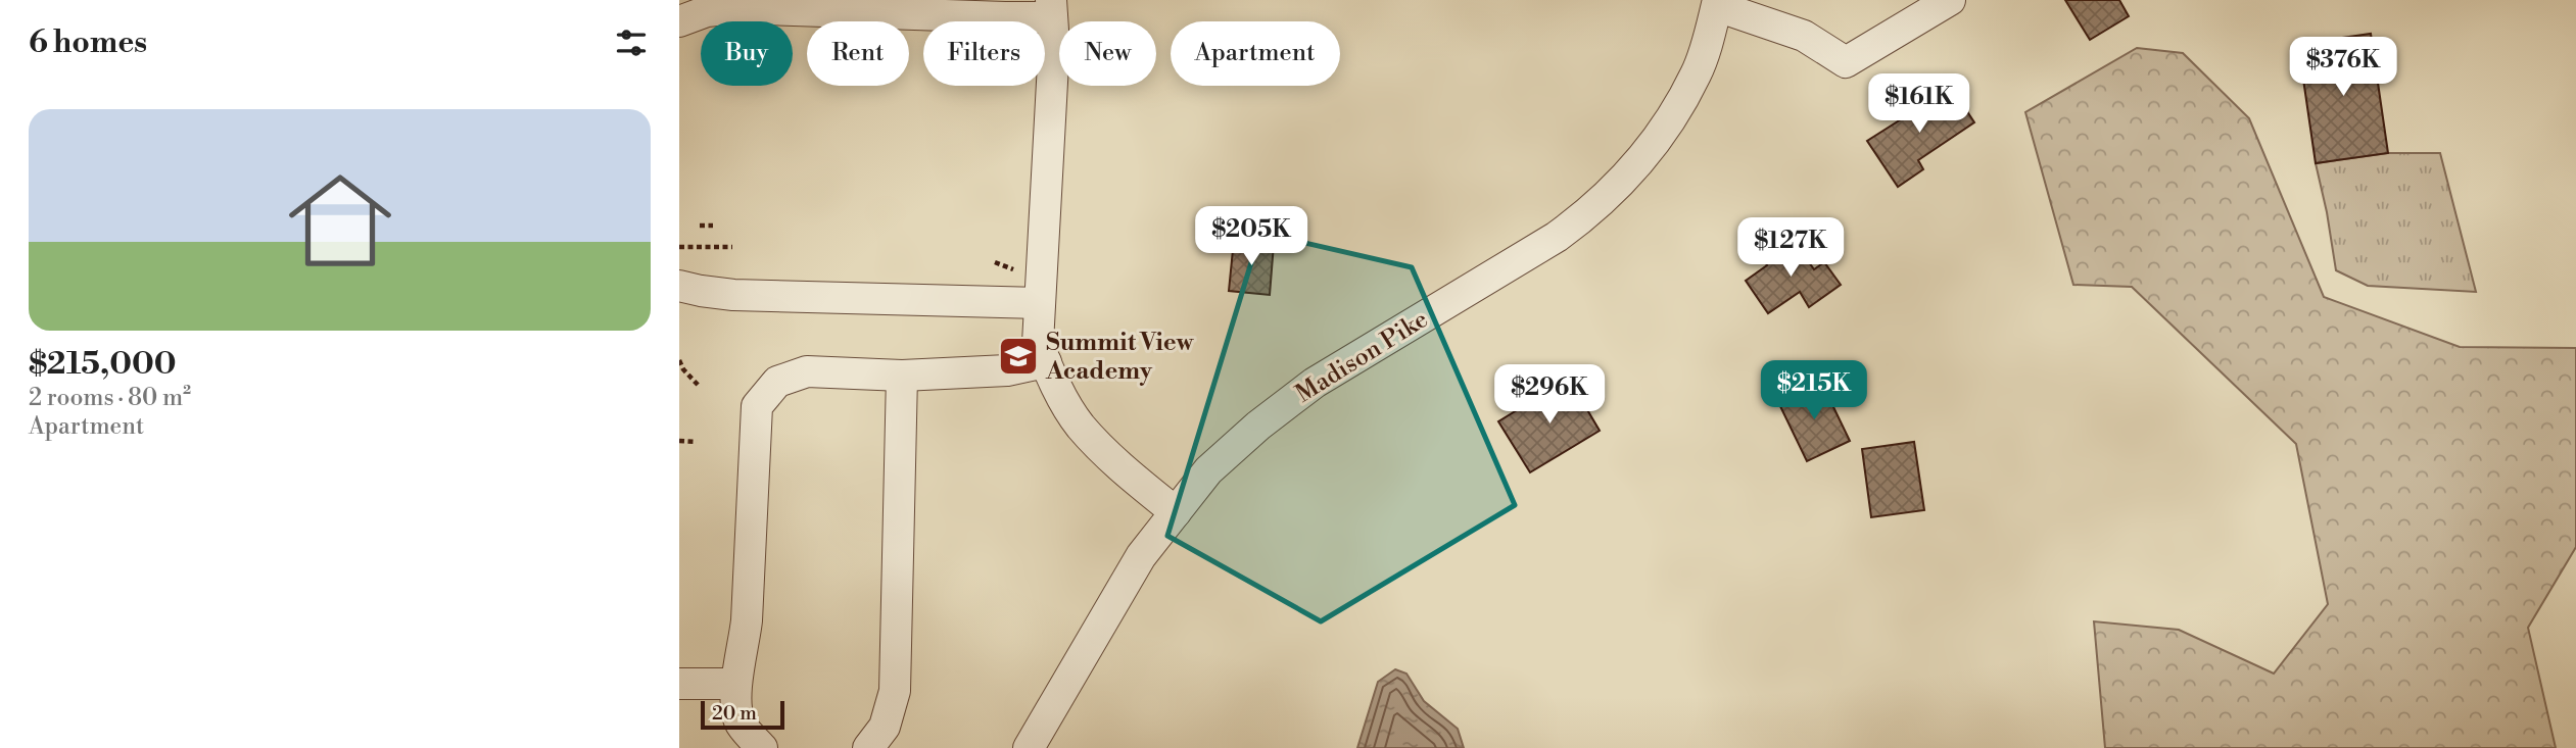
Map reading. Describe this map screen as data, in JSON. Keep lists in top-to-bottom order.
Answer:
{
  "streets": {
    "street": ["Madison Pike"]
  },
  "places": {
    "school or university": ["Summit View Academy"]
  },
  "scale_bar": "20 m",
  "page": {
    "heading": "6 homes",
    "chip": [
      "Buy",
      "Rent",
      "Filters",
      "New",
      "Apartment"
    ],
    "price": [
      "$376K",
      "$161K",
      "$205K",
      "$127K",
      "$215K",
      "$296K"
    ],
    "list": [
      {
        "name": "$215,000",
        "note": "2 rooms · 80 m² · Apartment"
      }
    ],
    "scale": "20 m"
  }
}
